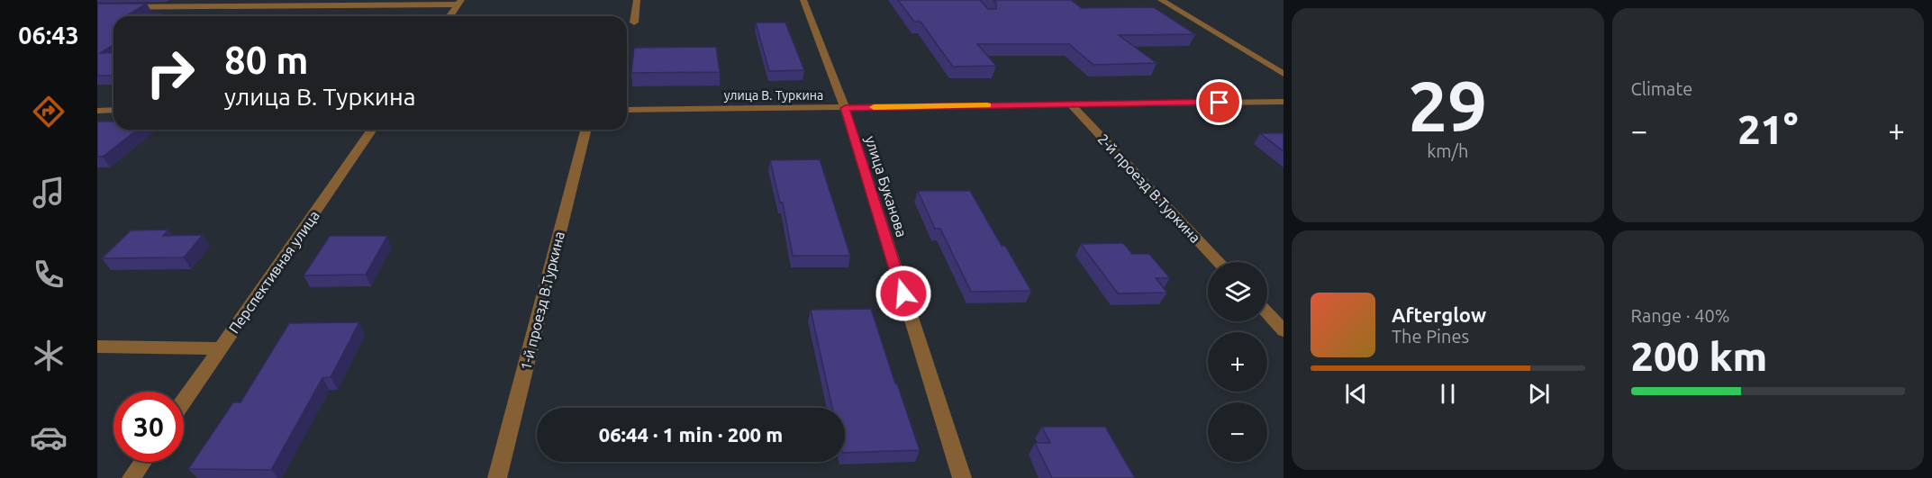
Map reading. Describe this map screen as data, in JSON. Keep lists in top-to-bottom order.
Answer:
{
  "streets": {
    "street": [
      "улица В. Туркина",
      "улица Буканова",
      "2-й проезд В.Туркина",
      "Перспективная улица",
      "1-й проезд В.Туркина"
    ]
  },
  "crossings": [
    ["улица В. Туркина", "улица Буканова"],
    ["улица В. Туркина", "2-й проезд В.Туркина"]
  ],
  "page": {
    "tabs": "06:43",
    "tile": [
      ["29", "km/h"],
      "Climate",
      ["Range · 40%", "200 km"]
    ],
    "turn": ["80 m", "улица В. Туркина"],
    "heat": ["−", "21°", "+"],
    "map_buttons": ["+", "−"],
    "song": ["Afterglow", "The Pines"],
    "limit": "30",
    "trip": "06:44 · 1 min · 200 m"
  }
}
